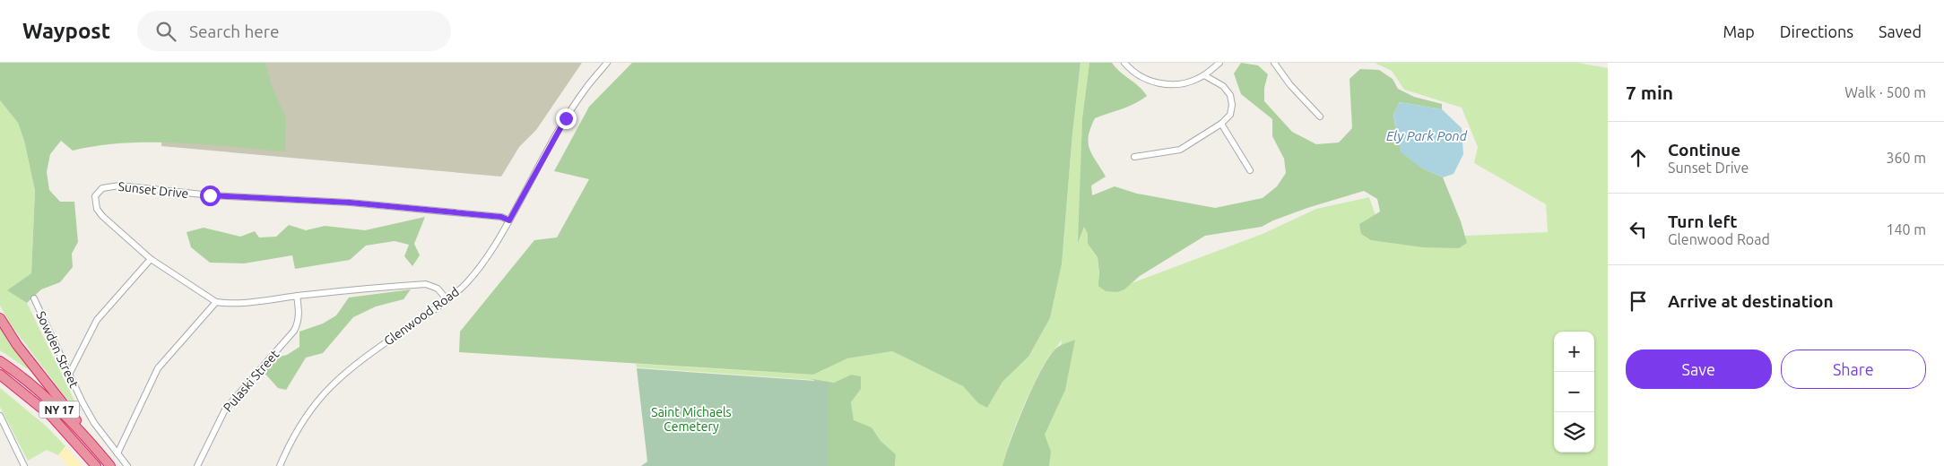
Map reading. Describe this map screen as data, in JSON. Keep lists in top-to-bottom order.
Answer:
{
  "streets": {
    "highway": ["NY 17"],
    "street": [
      "Sunset Drive",
      "Glenwood Road",
      "Sowden Street",
      "Pulaski Street"
    ]
  },
  "crossings": [
    ["Sunset Drive", "Glenwood Road"]
  ],
  "water": ["Ely Park Pond"],
  "parks": ["Saint Michaels Cemetery"],
  "page": {
    "header": "Waypost",
    "search": "Search here",
    "nav": ["Map", "Directions", "Saved"],
    "heading": ["7 min", "Walk · 500 m"],
    "list": [
      ["Continue", "Sunset Drive", "360 m"],
      ["Turn left", "Glenwood Road", "140 m"],
      "Arrive at destination"
    ],
    "map_buttons": ["+", "−"],
    "buttons": ["Save", "Share"]
  }
}
